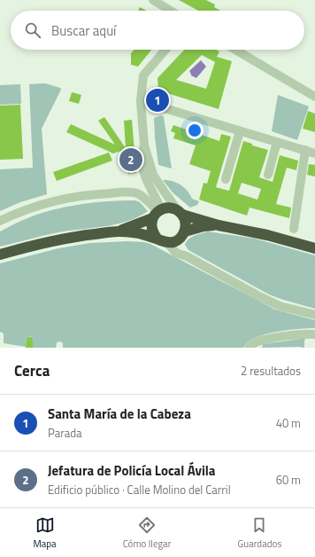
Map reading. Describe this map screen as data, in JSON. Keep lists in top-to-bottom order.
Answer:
{
  "page": {
    "search": "Buscar aquí",
    "pins": ["1", "2"],
    "heading": ["Cerca", "2 resultados"],
    "list": [
      {
        "mark": "1",
        "name": "Santa María de la Cabeza",
        "note": "Parada",
        "value": "40 m"
      },
      {
        "mark": "2",
        "name": "Jefatura de Policía Local Ávila",
        "note": "Edificio público · Calle Molino del Carril",
        "value": "60 m"
      }
    ],
    "nav": ["Mapa", "Cómo llegar", "Guardados"]
  }
}
